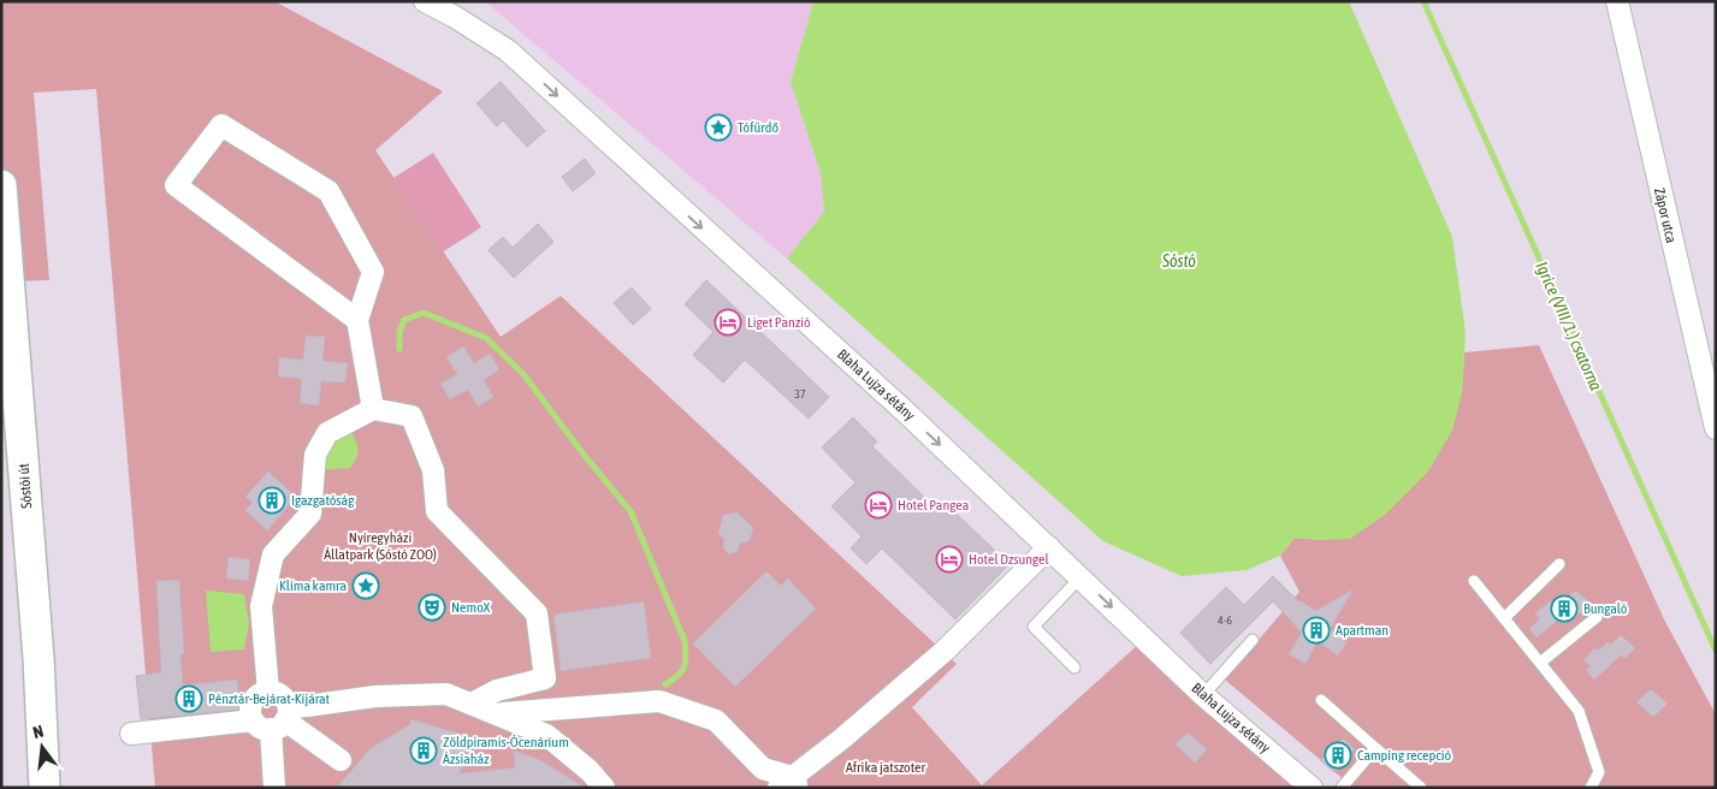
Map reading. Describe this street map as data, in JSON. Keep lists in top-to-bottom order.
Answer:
{
  "streets": {
    "street": ["Zápor utca", "Blaha Lujza sétány", "Sóstói út"]
  },
  "one_way": ["Blaha Lujza sétány"],
  "water": ["Sóstó", "Igrice (VIII/1.) csatorna"],
  "parks": ["Nyíregyházi Állatpark (Sóstó ZOO)", "Afrika jatszoter"],
  "places": {
    "place": ["Tófürdő", "Klíma kamra"],
    "hotel": ["Liget Panzió", "Hotel Pangea", "Hotel Dzsungel"],
    "building": [
      "Igazgatóság",
      "Bungaló",
      "Apartman",
      "Pénztár-Bejárat-Kijárat",
      "Zöldpiramis-Ócenárium Ázsiaház",
      "Camping recepció"
    ],
    "theatre": ["NemoX"]
  },
  "house_numbers": ["37", "4-6"],
  "north": "top"
}
